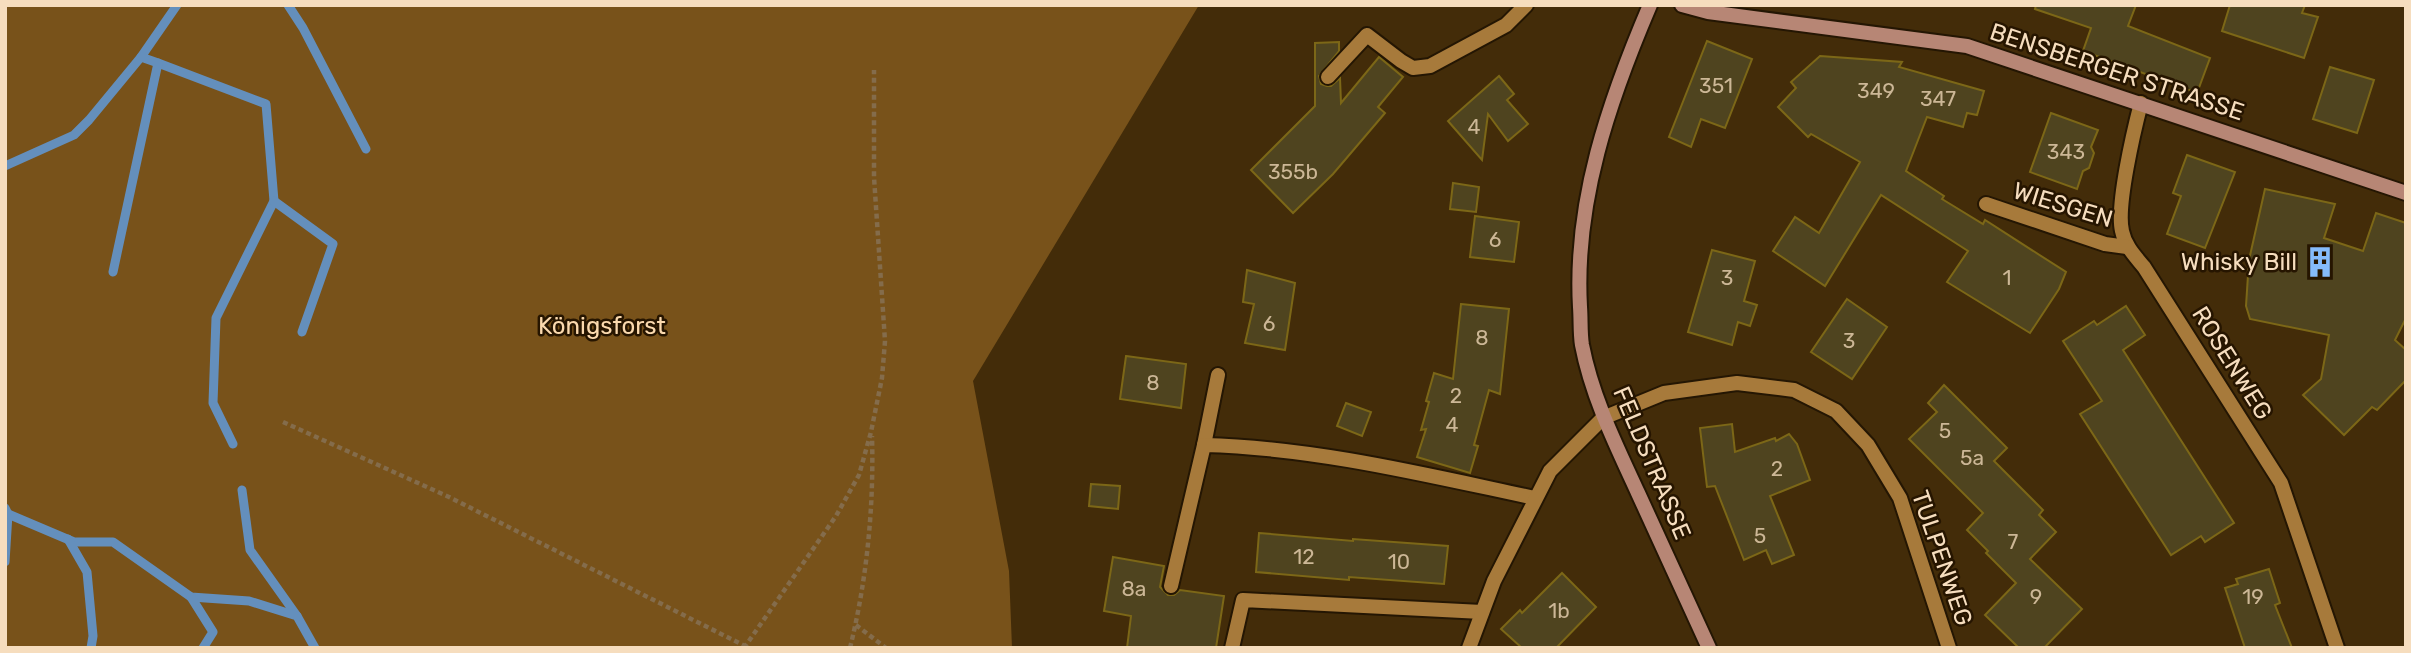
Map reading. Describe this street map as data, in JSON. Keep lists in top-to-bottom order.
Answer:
{
  "streets": {
    "main road": ["BENSBERGER STRASSE", "FELDSTRASSE"],
    "street": ["WIESGEN", "ROSENWEG", "TULPENWEG"]
  },
  "crossings": [
    ["BENSBERGER STRASSE", "ROSENWEG"],
    ["WIESGEN", "ROSENWEG"],
    ["FELDSTRASSE", "TULPENWEG"]
  ],
  "parks": ["Königsforst"],
  "places": {
    "building": ["Whisky Bill"]
  },
  "house_numbers": [
    "351",
    "349",
    "347",
    "4",
    "343",
    "355b",
    "6",
    "3",
    "1",
    "6",
    "8",
    "3",
    "8",
    "2",
    "4",
    "5",
    "5a",
    "2",
    "5",
    "7",
    "12",
    "10",
    "8a",
    "9",
    "19",
    "1b"
  ]
}
